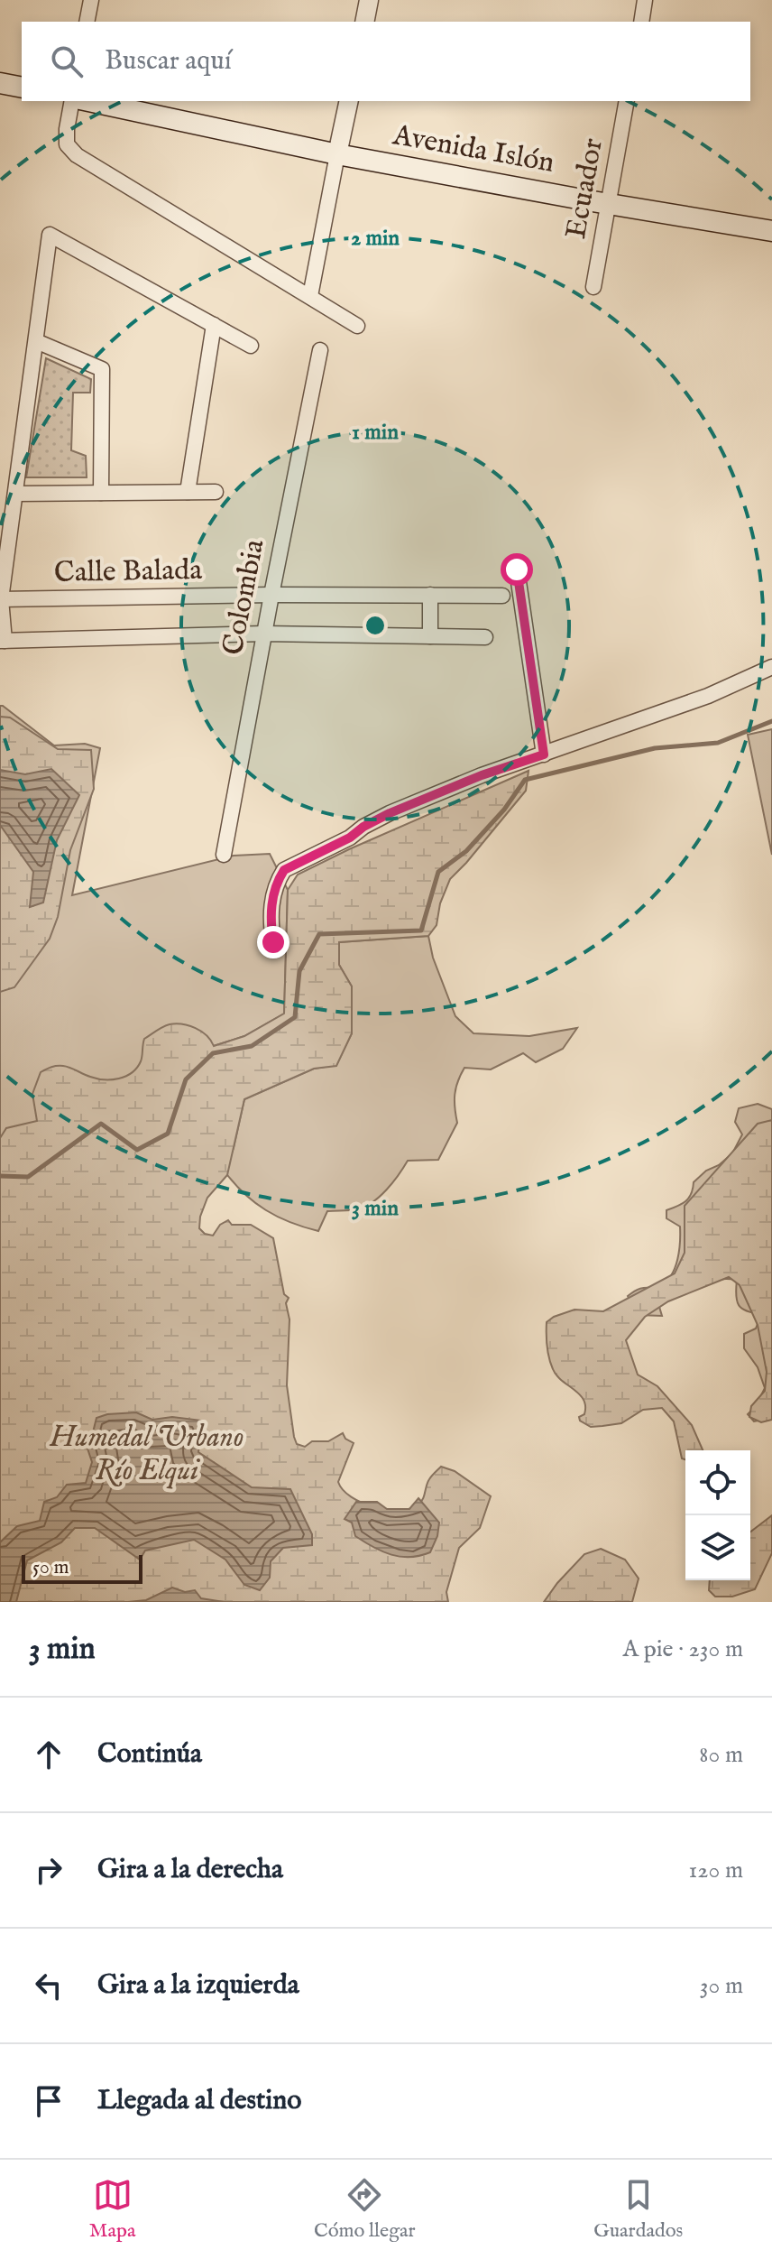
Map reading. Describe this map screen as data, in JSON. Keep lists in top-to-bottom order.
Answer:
{
  "streets": {
    "main road": ["Avenida Islón"],
    "street": ["Ecuador", "Calle Balada", "Colombia"]
  },
  "crossings": [
    ["Avenida Islón", "Ecuador"],
    ["Calle Balada", "Colombia"]
  ],
  "parks": ["Humedal Urbano Río Elqui"],
  "scale_bar": "50 m",
  "page": {
    "search": "Buscar aquí",
    "scale": "50 m",
    "heading": ["3 min", "A pie · 230 m"],
    "list": [
      ["Continúa", "80 m"],
      ["Gira a la derecha", "120 m"],
      ["Gira a la izquierda", "30 m"],
      "Llegada al destino"
    ],
    "nav": ["Mapa", "Cómo llegar", "Guardados"]
  },
  "rings": ["2 min", "1 min", "3 min"]
}
